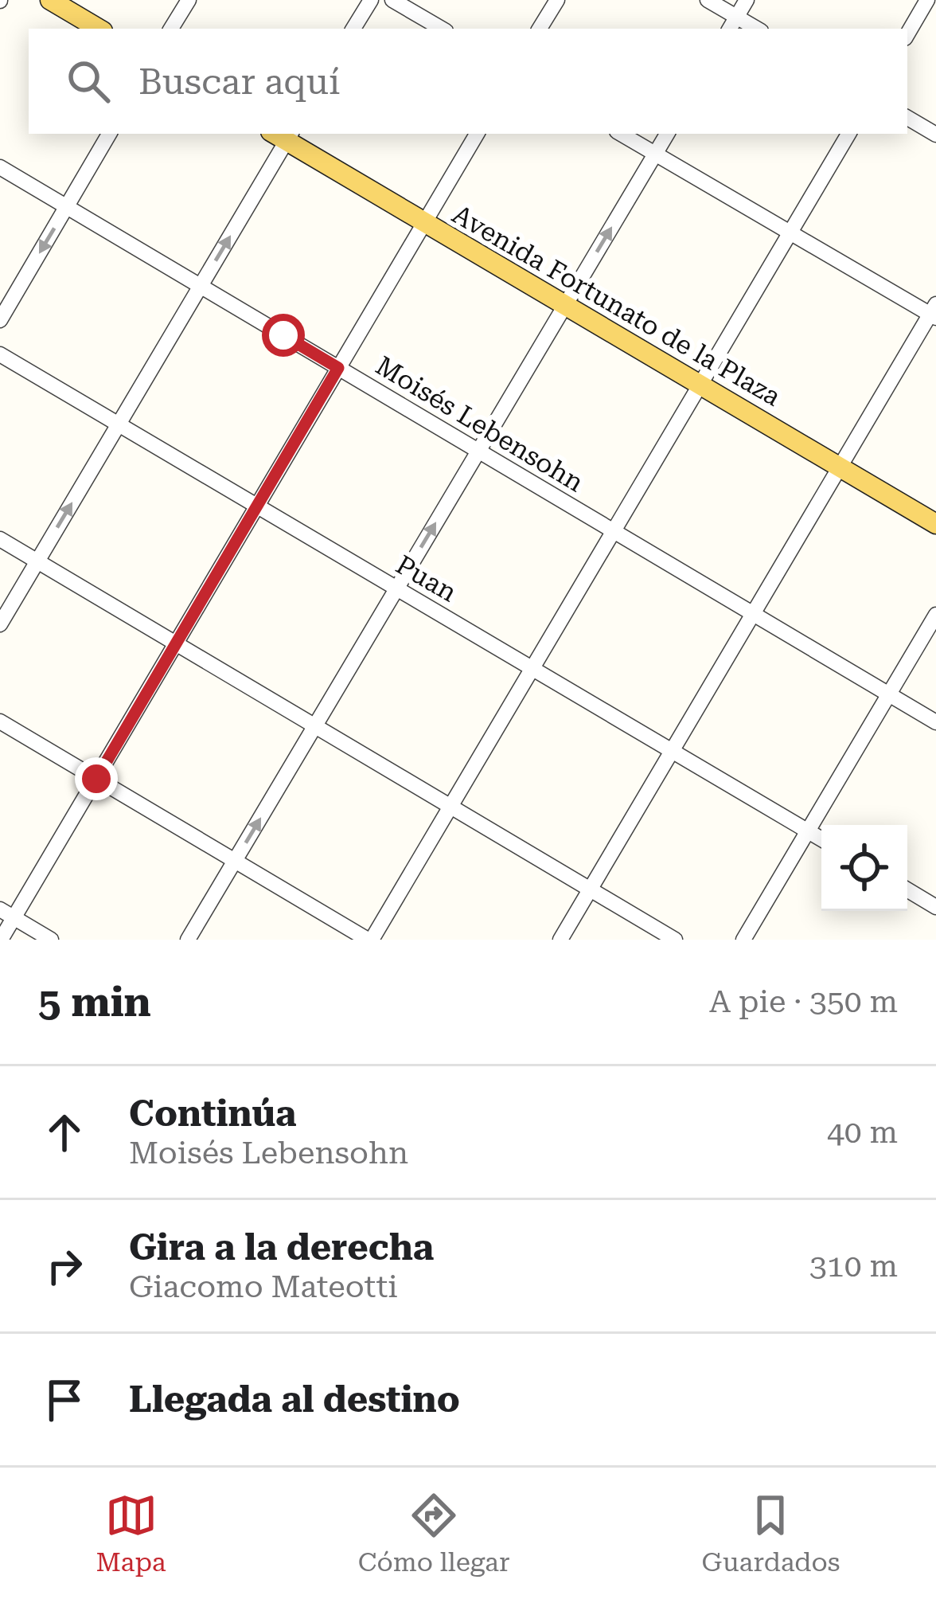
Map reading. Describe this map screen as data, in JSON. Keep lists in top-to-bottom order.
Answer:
{
  "streets": {
    "main road": ["Avenida Fortunato de la Plaza"],
    "street": ["Moisés Lebensohn", "Puan"]
  },
  "page": {
    "search": "Buscar aquí",
    "heading": ["5 min", "A pie · 350 m"],
    "list": [
      ["Continúa", "Moisés Lebensohn", "40 m"],
      ["Gira a la derecha", "Giacomo Mateotti", "310 m"],
      "Llegada al destino"
    ],
    "nav": ["Mapa", "Cómo llegar", "Guardados"]
  }
}
